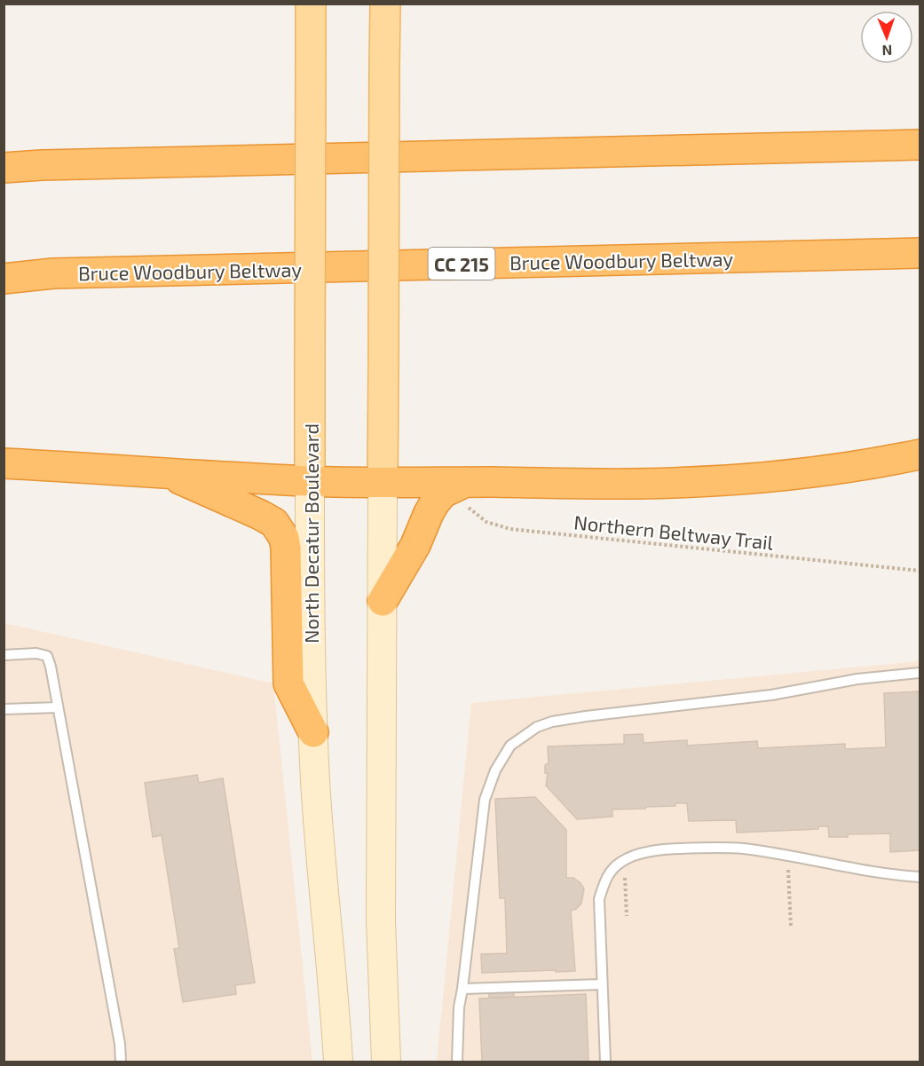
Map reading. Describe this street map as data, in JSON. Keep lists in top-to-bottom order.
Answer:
{
  "streets": {
    "highway": ["Bruce Woodbury Beltway", "CC 215"],
    "main road": ["North Decatur Boulevard"],
    "path": ["Northern Beltway Trail"]
  },
  "north": "bottom"
}
